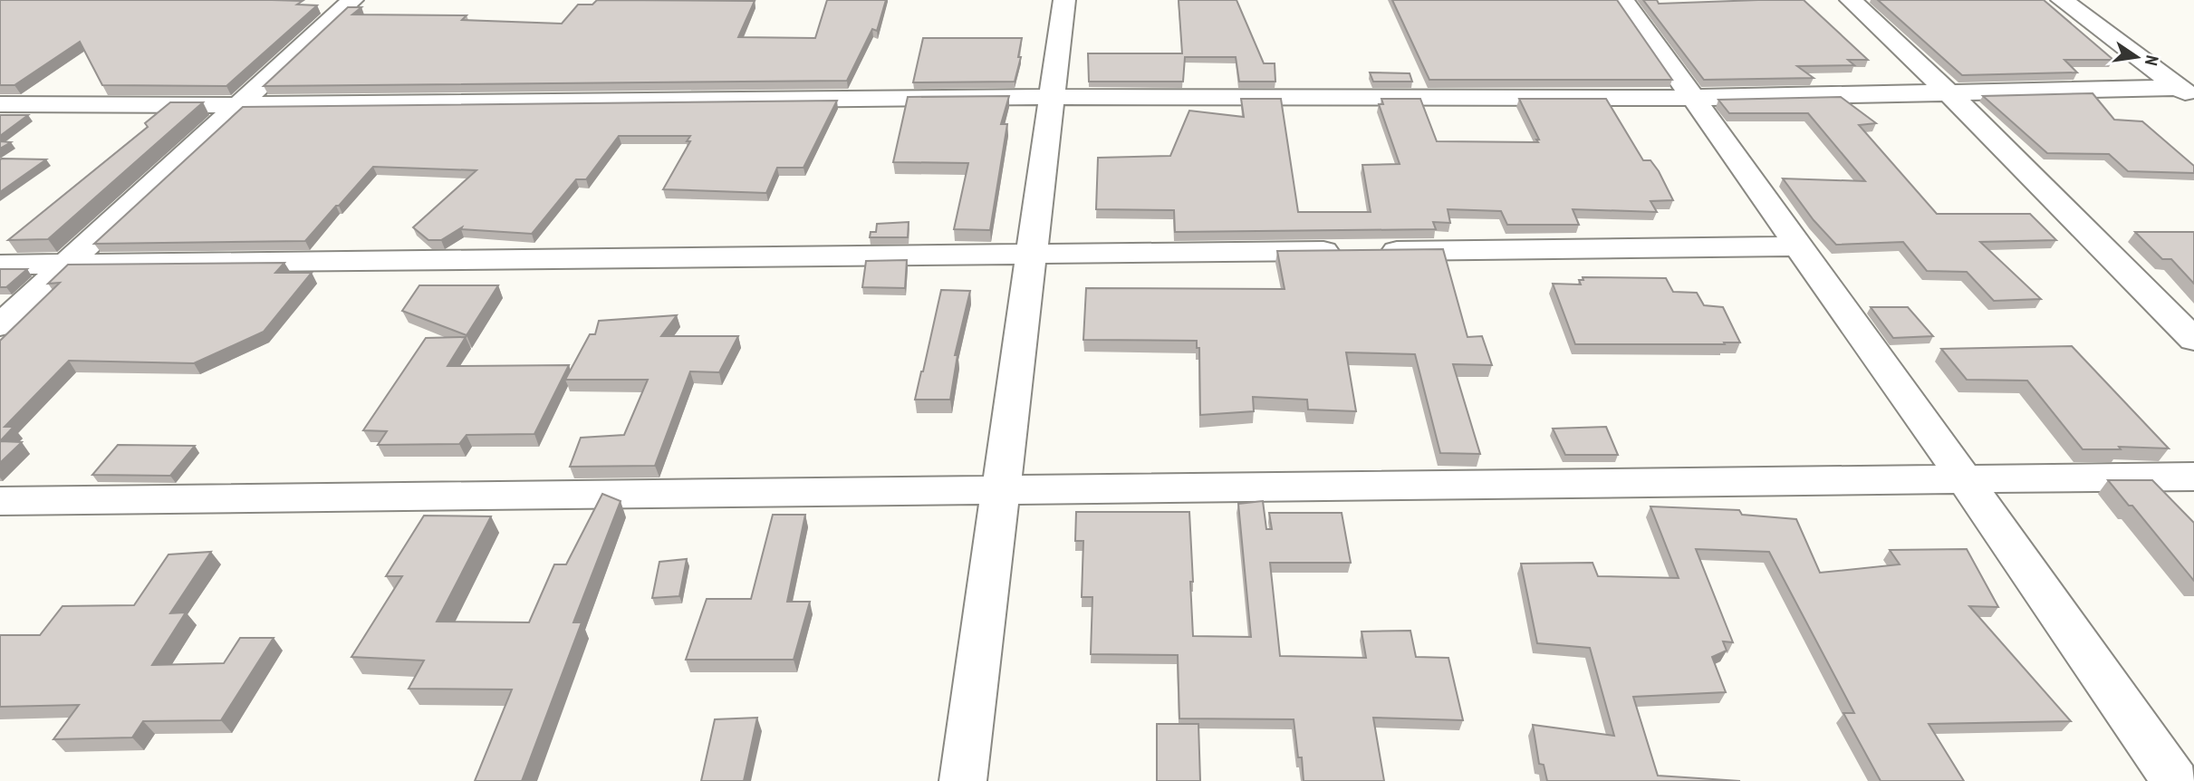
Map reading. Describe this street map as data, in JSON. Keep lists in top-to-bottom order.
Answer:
{
  "north": "right"
}
